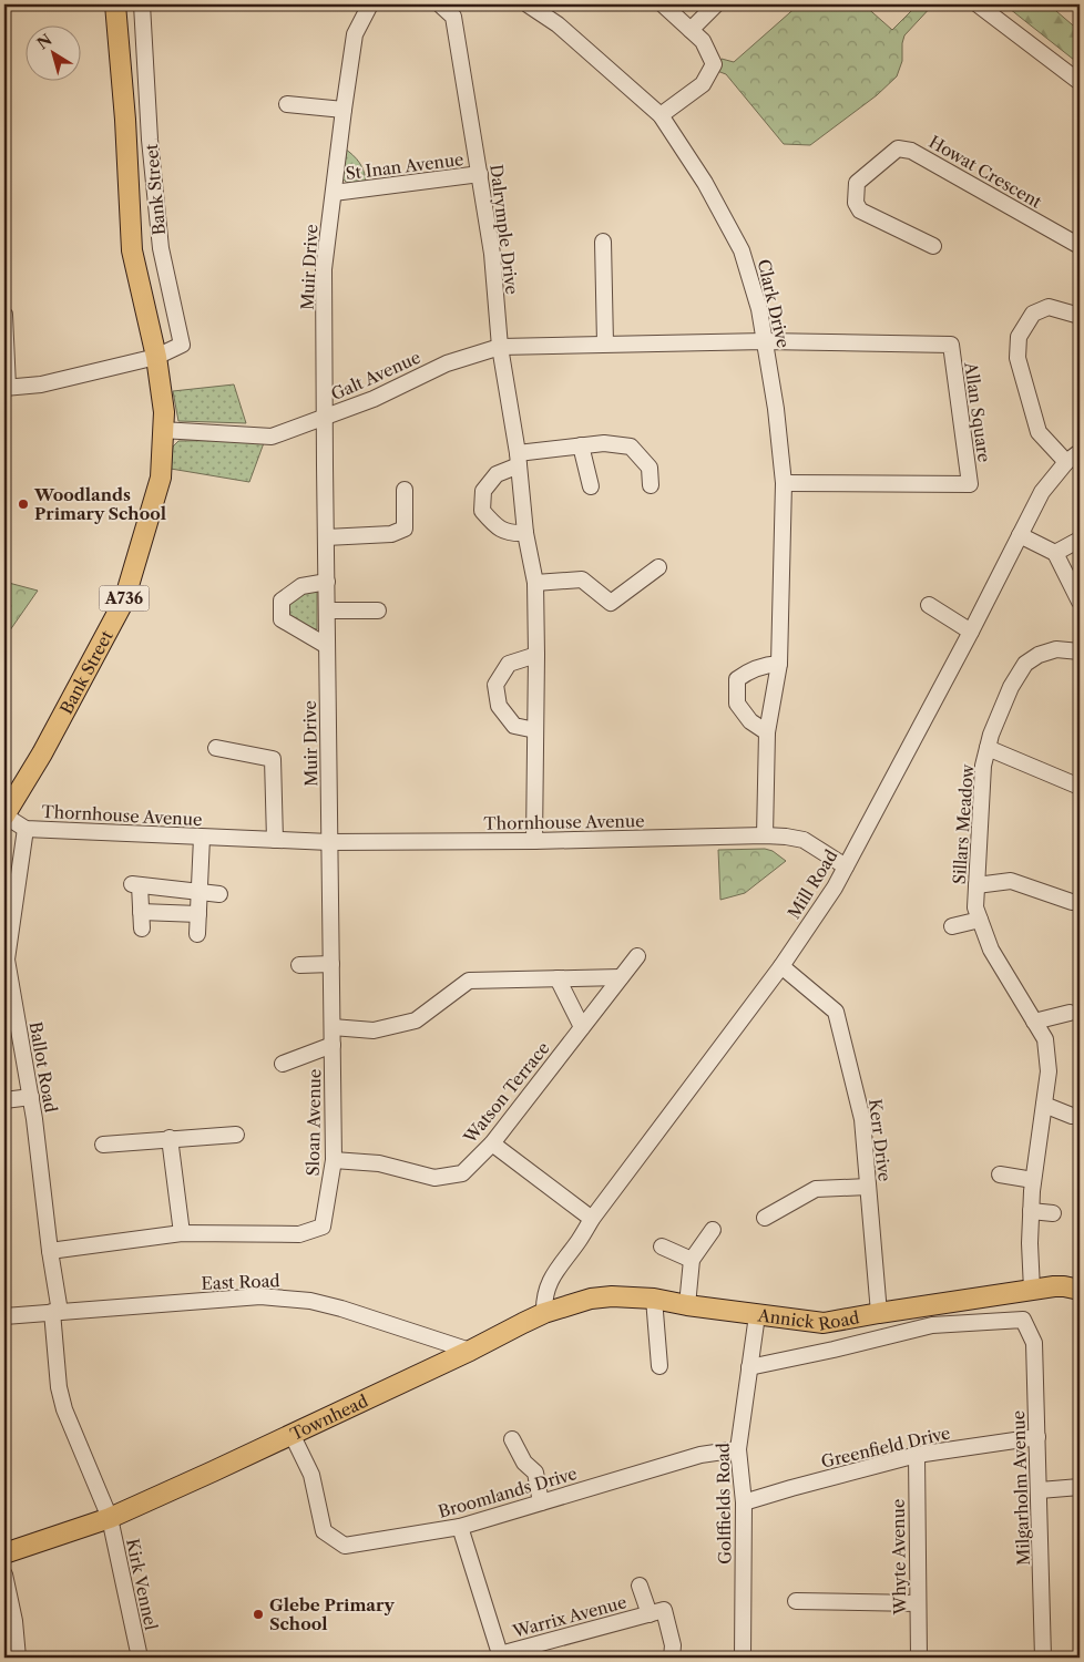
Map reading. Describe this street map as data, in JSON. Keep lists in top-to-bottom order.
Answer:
{
  "streets": {
    "main road": [
      "Bank Street",
      "A736",
      "Annick Road",
      "Townhead"
    ],
    "street": [
      "St Inan Avenue",
      "Howat Crescent",
      "Dalrymple Drive",
      "Muir Drive",
      "Clark Drive",
      "Galt Avenue",
      "Allan Square",
      "Thornhouse Avenue",
      "Sillars Meadow",
      "Mill Road",
      "Ballot Road",
      "Watson Terrace",
      "Sloan Avenue",
      "Kerr Drive",
      "East Road",
      "Greenfield Drive",
      "Milgarholm Avenue",
      "Broomlands Drive",
      "Golffields Road",
      "Whyte Avenue",
      "Kirk Vennel",
      "Warrix Avenue"
    ]
  },
  "crossings": [
    ["St Inan Avenue", "Dalrymple Drive"],
    ["St Inan Avenue", "Muir Drive"],
    ["Bank Street", "Galt Avenue"],
    ["Bank Street", "Thornhouse Avenue"],
    ["Dalrymple Drive", "Galt Avenue"],
    ["Dalrymple Drive", "Thornhouse Avenue"],
    ["Muir Drive", "Galt Avenue"],
    ["Muir Drive", "Thornhouse Avenue"],
    ["Muir Drive", "Sloan Avenue"],
    ["Clark Drive", "Galt Avenue"],
    ["Clark Drive", "Allan Square"],
    ["Clark Drive", "Thornhouse Avenue"],
    ["Galt Avenue", "Allan Square"],
    ["Thornhouse Avenue", "Mill Road"],
    ["Thornhouse Avenue", "Ballot Road"],
    ["Thornhouse Avenue", "Sloan Avenue"],
    ["Sillars Meadow", "Annick Road"],
    ["Mill Road", "Kerr Drive"],
    ["Mill Road", "Annick Road"],
    ["Mill Road", "Townhead"],
    ["Ballot Road", "Sloan Avenue"],
    ["Ballot Road", "East Road"],
    ["Ballot Road", "Kirk Vennel"],
    ["Watson Terrace", "Sloan Avenue"],
    ["Kerr Drive", "Annick Road"],
    ["East Road", "Townhead"],
    ["East Road", "Kirk Vennel"],
    ["Annick Road", "Townhead"],
    ["Annick Road", "Milgarholm Avenue"],
    ["Annick Road", "Golffields Road"],
    ["Townhead", "Broomlands Drive"],
    ["Townhead", "Kirk Vennel"],
    ["Greenfield Drive", "Milgarholm Avenue"],
    ["Greenfield Drive", "Golffields Road"],
    ["Greenfield Drive", "Whyte Avenue"],
    ["Broomlands Drive", "Golffields Road"]
  ],
  "places": ["Woodlands Primary School", "Glebe Primary School"],
  "north": "top left"
}
